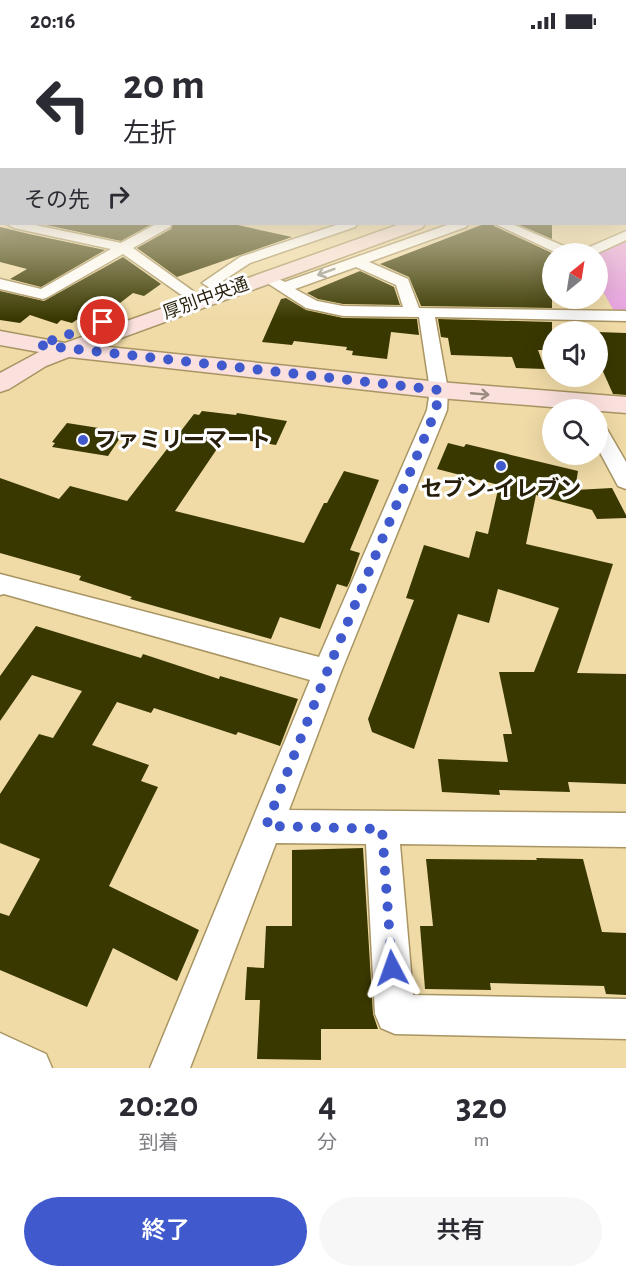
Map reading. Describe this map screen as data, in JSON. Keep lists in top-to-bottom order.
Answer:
{
  "streets": {
    "street": ["厚別中央通"]
  },
  "places": ["ファミリーマート", "セブン-イレブン"],
  "north": "top right",
  "page": {
    "status": "20:16",
    "turn": ["20 m", "左折"],
    "then": "その先",
    "eta": [
      "20:20",
      "到着",
      "4",
      "分",
      "320",
      "m"
    ],
    "buttons": ["終了", "共有"]
  }
}
